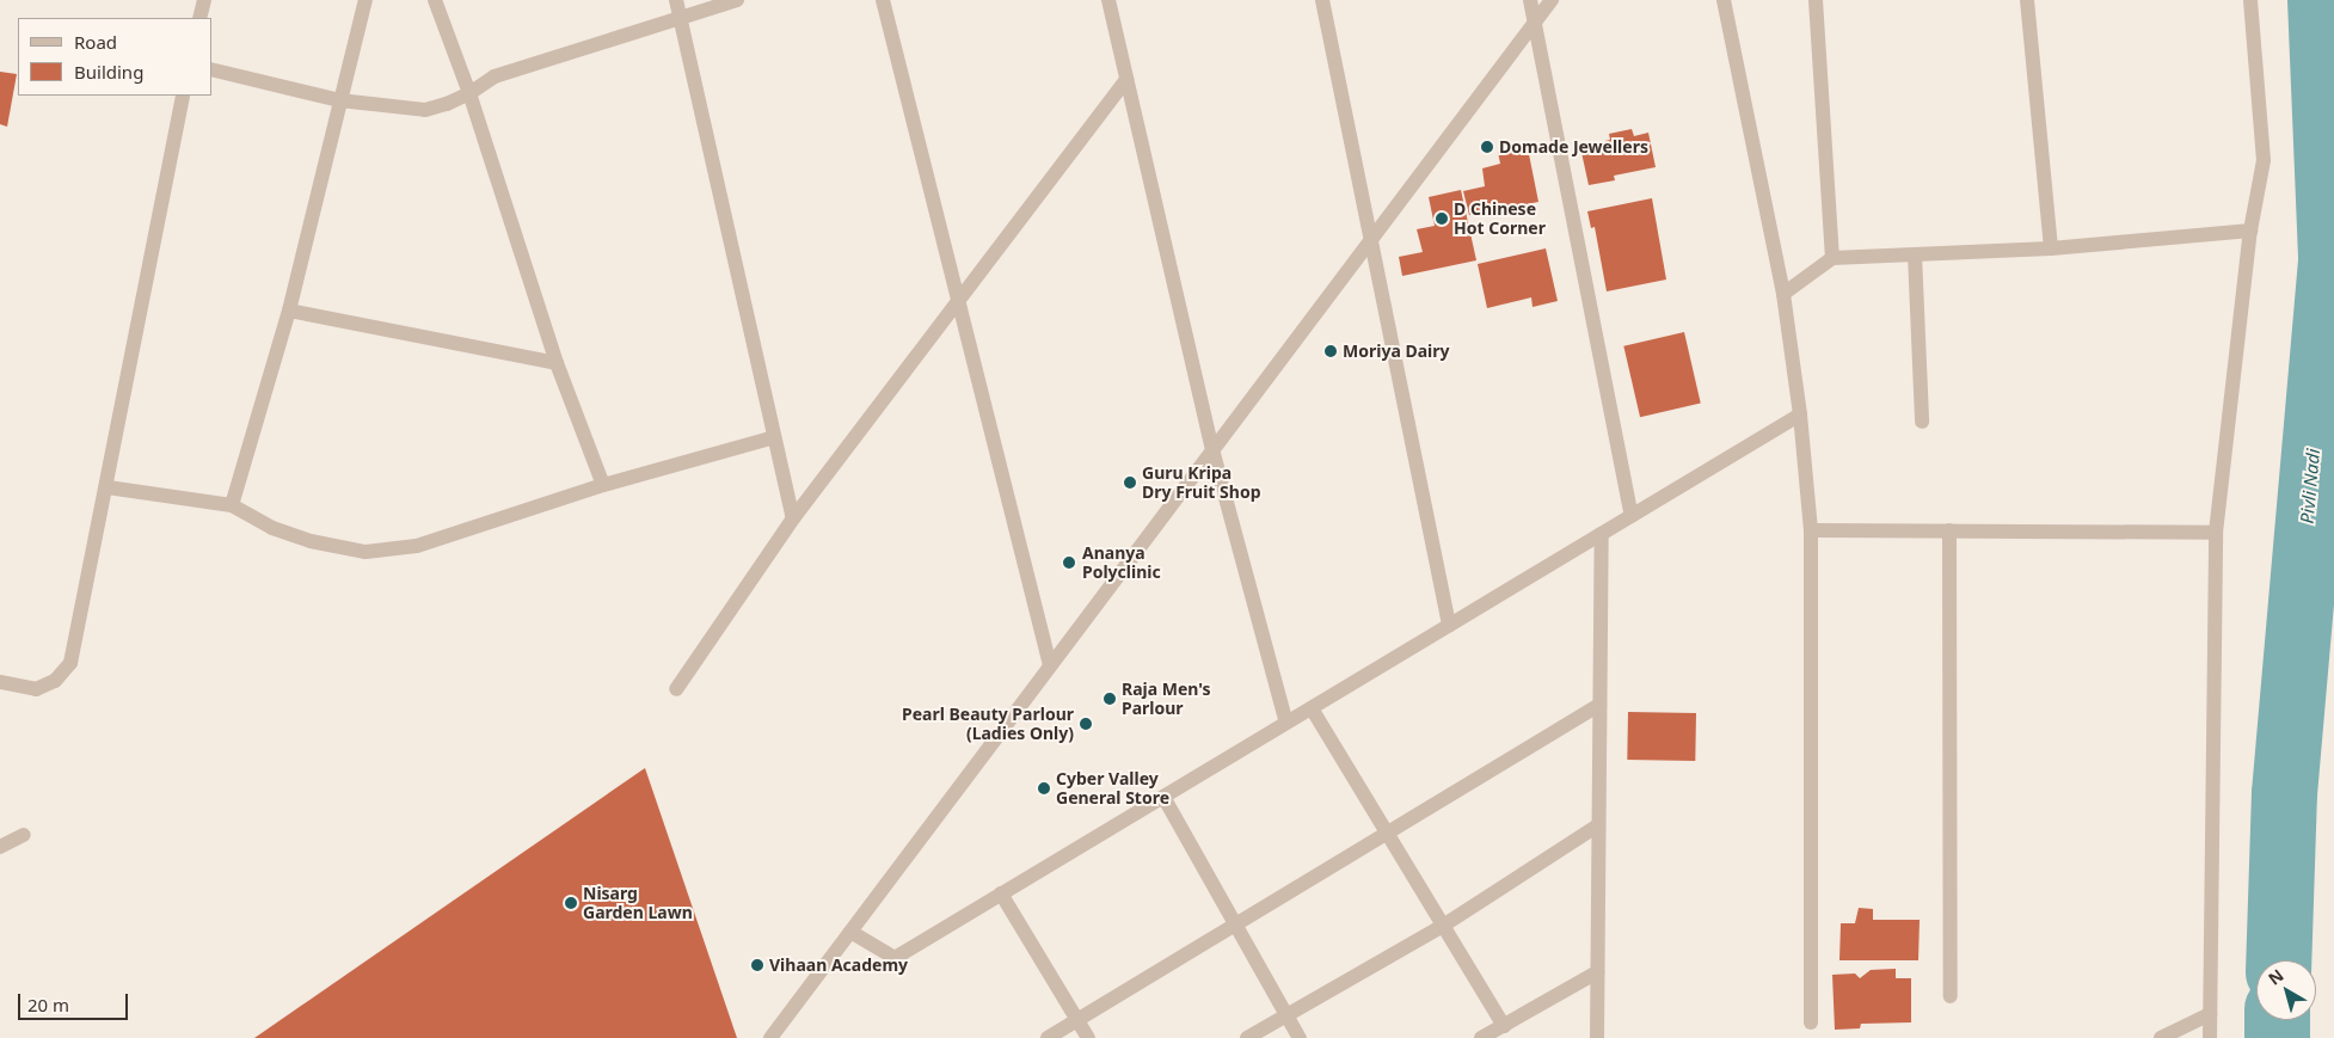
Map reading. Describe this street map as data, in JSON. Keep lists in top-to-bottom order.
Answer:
{
  "water": ["Pivli Nadi"],
  "places": [
    "Domade Jewellers",
    "D Chinese Hot Corner",
    "Moriya Dairy",
    "Guru Kripa Dry Fruit Shop",
    "Ananya Polyclinic",
    "Raja Men's Parlour",
    "Pearl Beauty Parlour (Ladies Only)",
    "Cyber Valley General Store",
    "Nisarg Garden Lawn",
    "Vihaan Academy"
  ],
  "legend": ["Road", "Building"],
  "scale_bar": "20 m",
  "north": "top left"
}
